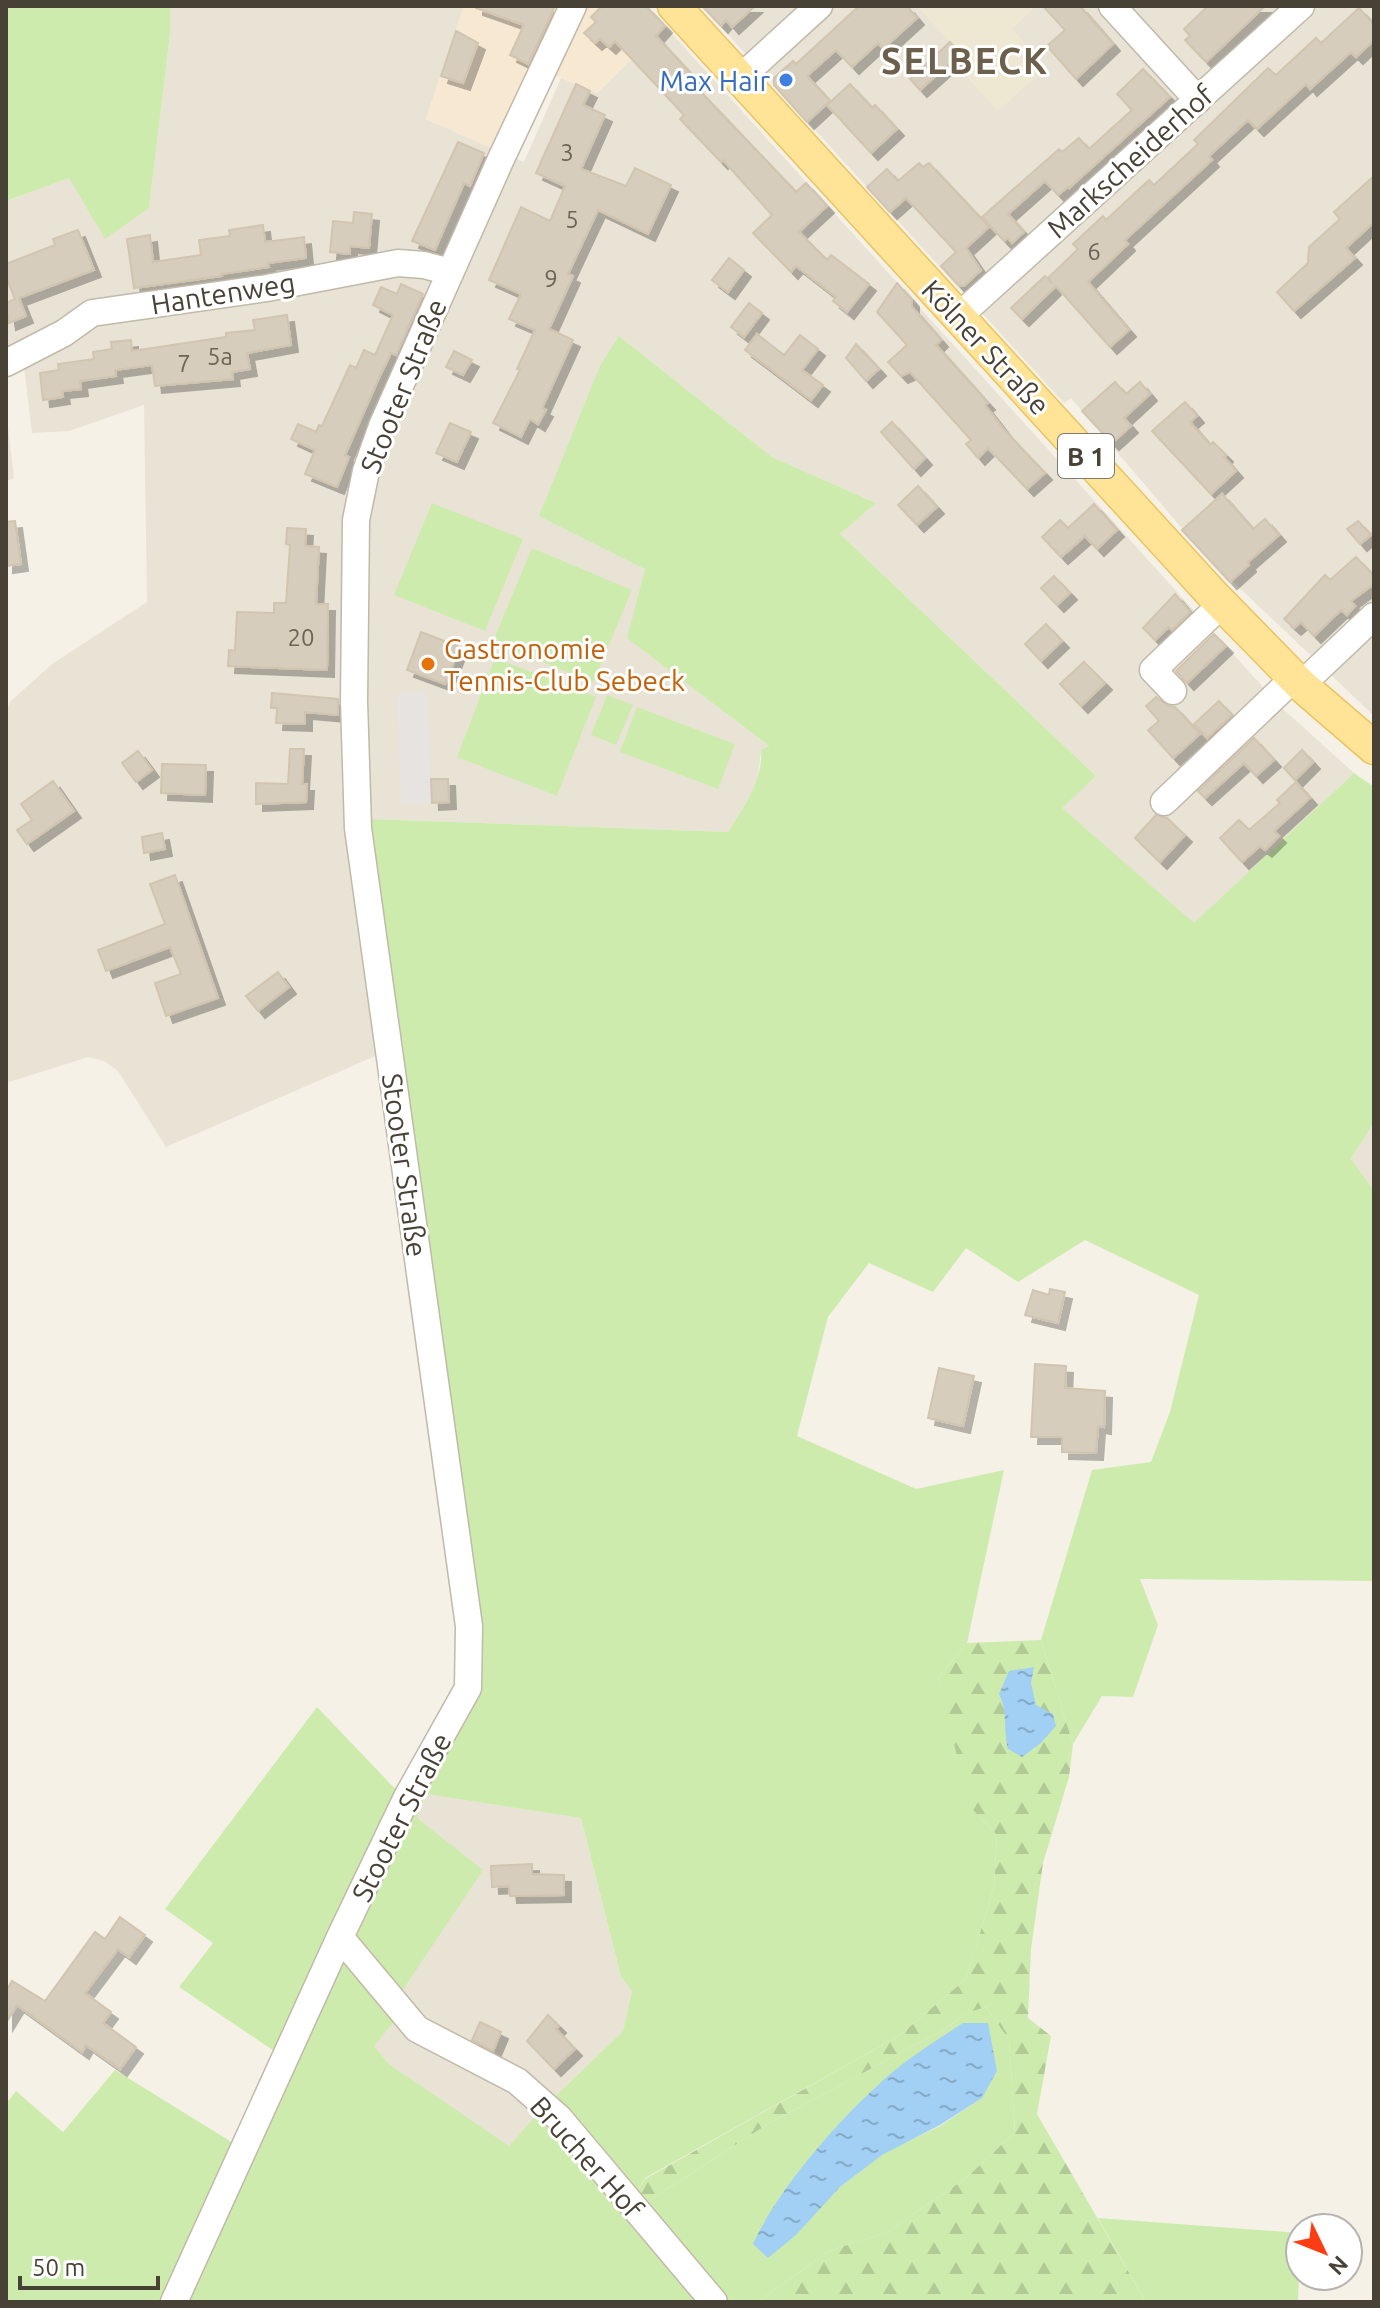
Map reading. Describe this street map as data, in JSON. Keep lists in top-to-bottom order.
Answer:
{
  "streets": {
    "main road": ["Kölner Straße", "B 1"],
    "street": [
      "Markscheiderhof",
      "Hantenweg",
      "Stooter Straße",
      "Brucher Hof"
    ]
  },
  "crossings": [
    ["Markscheiderhof", "Kölner Straße"],
    ["Hantenweg", "Stooter Straße"],
    ["Stooter Straße", "Brucher Hof"]
  ],
  "districts": ["SELBECK"],
  "places": ["Max Hair", "Gastronomie Tennis-Club Sebeck"],
  "house_numbers": [
    "3",
    "5",
    "6",
    "9",
    "5a",
    "7",
    "20"
  ],
  "scale_bar": "50 m",
  "north": "bottom right"
}
